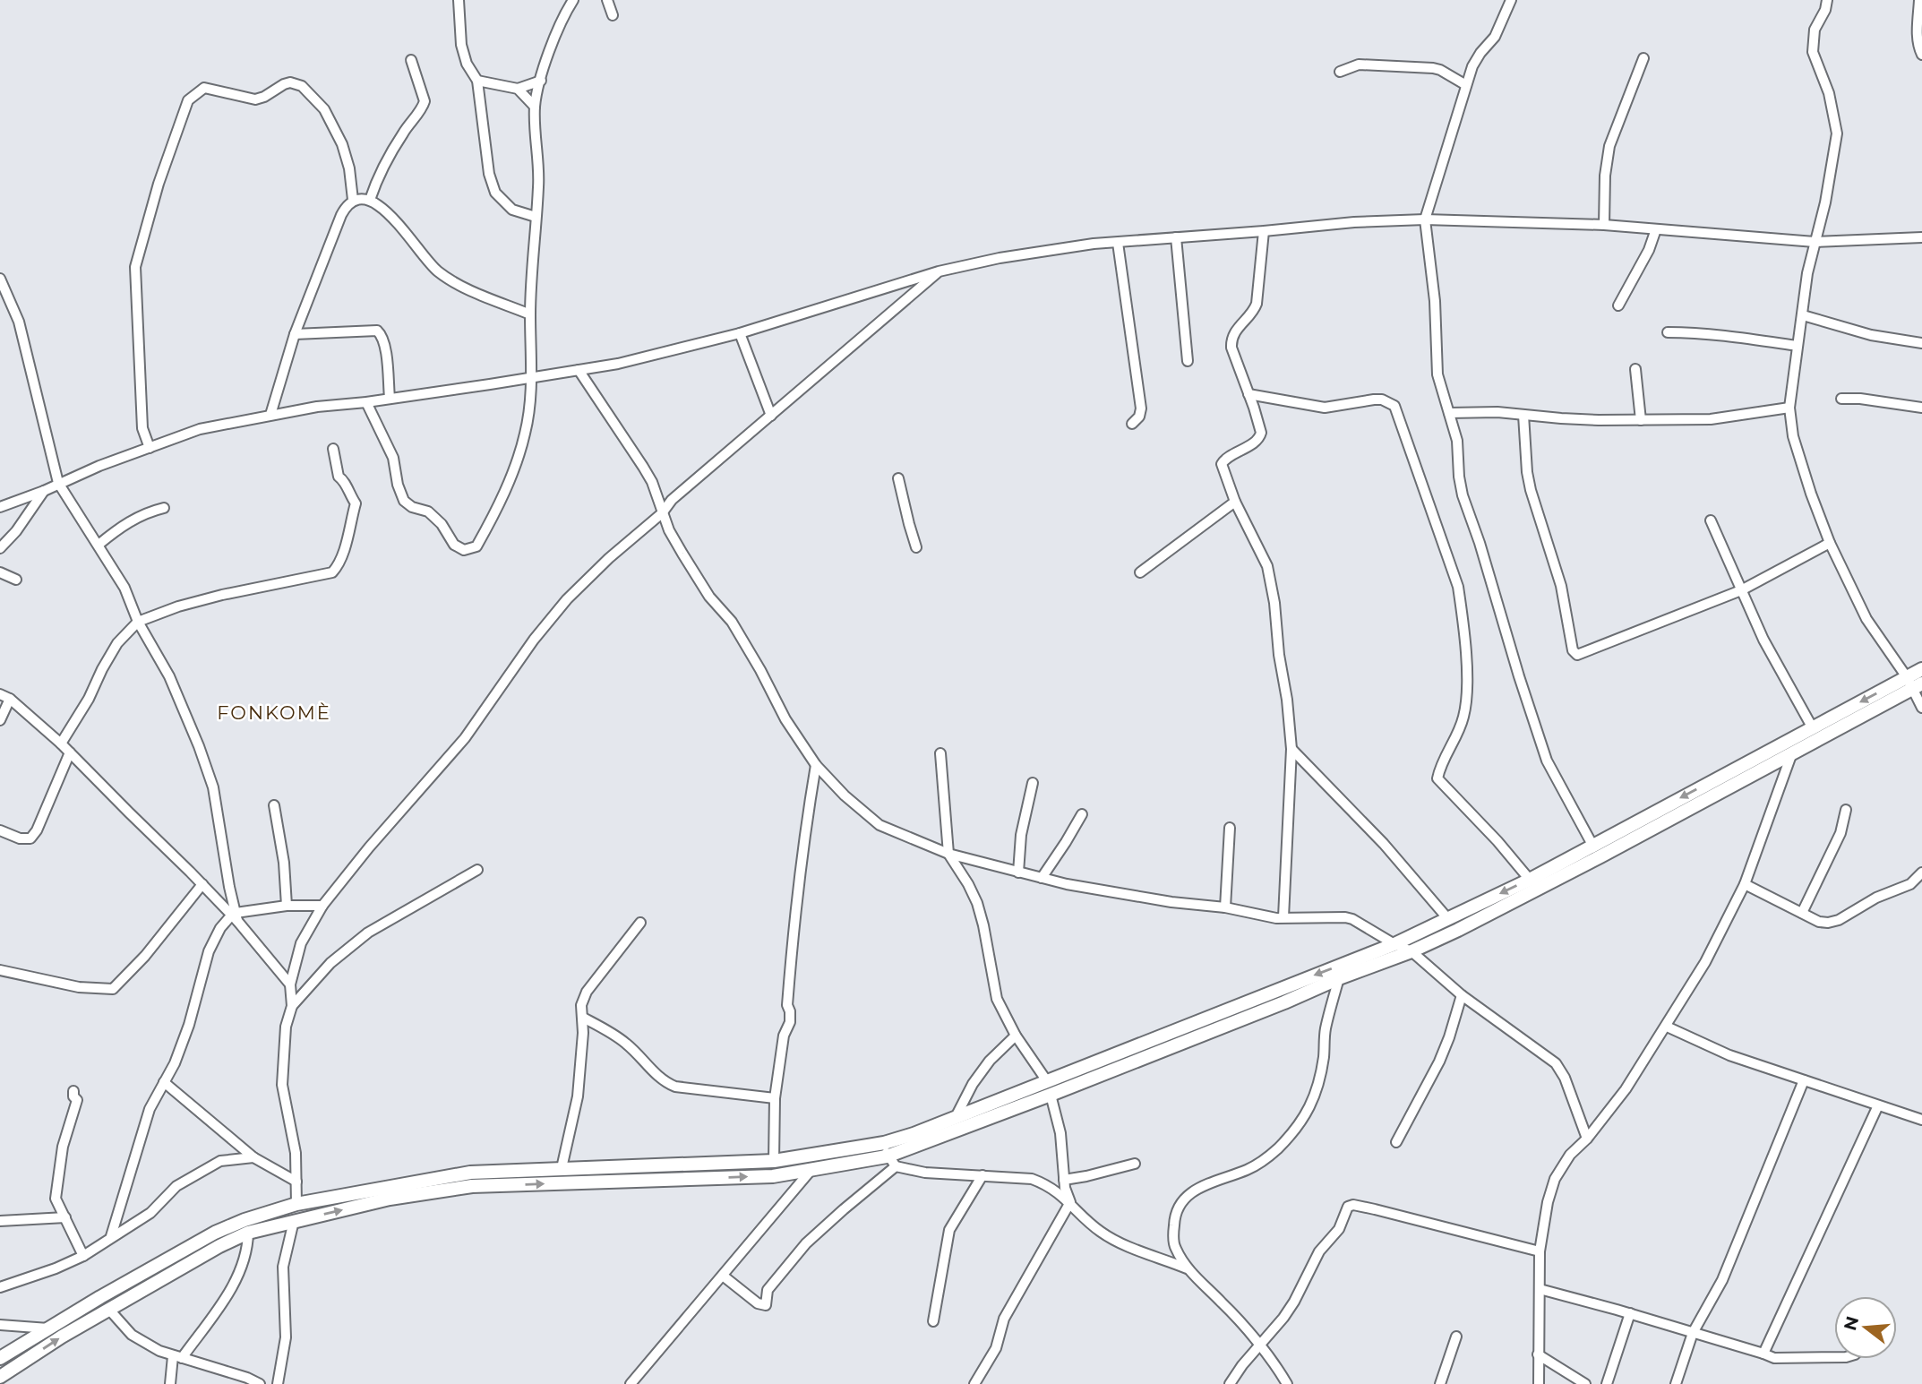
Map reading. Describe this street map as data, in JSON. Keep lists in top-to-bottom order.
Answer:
{
  "districts": ["FONKOMÈ"],
  "north": "left"
}
